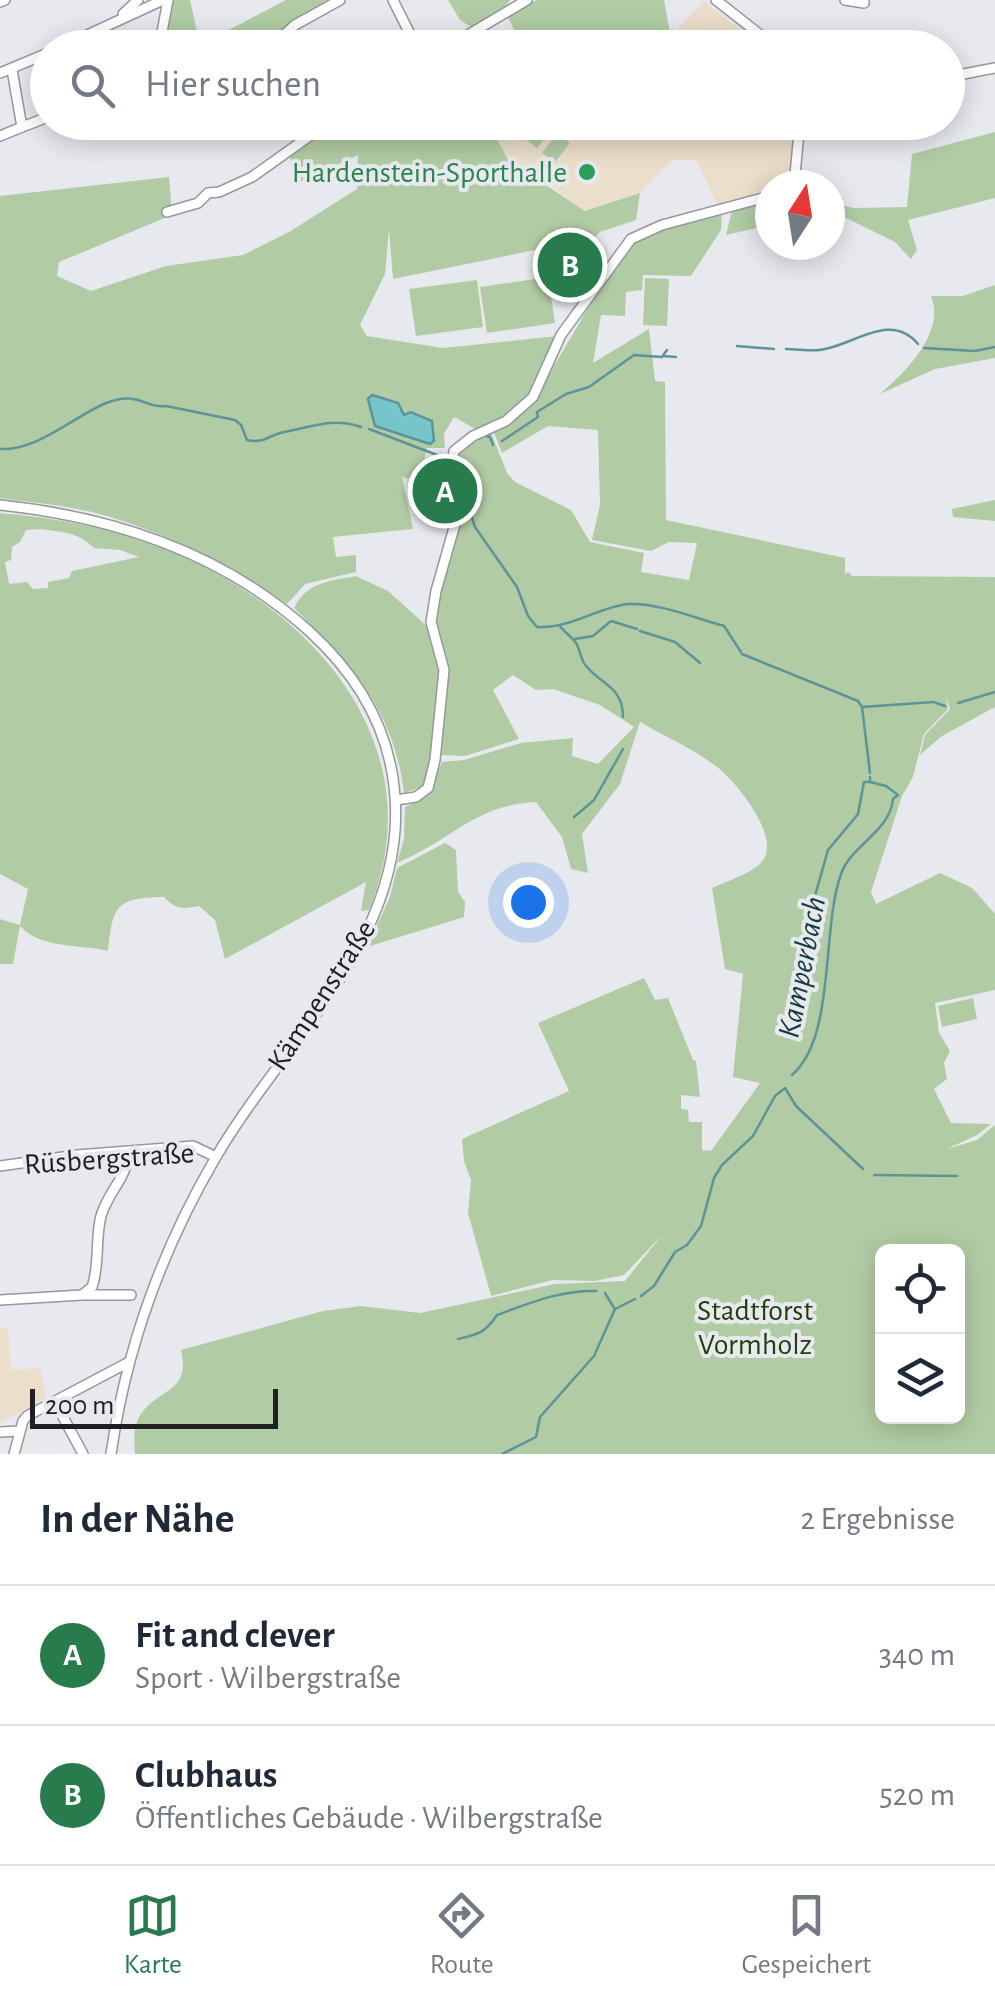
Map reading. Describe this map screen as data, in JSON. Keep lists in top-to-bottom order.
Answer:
{
  "streets": {
    "street": ["Kämpenstraße", "Rüsbergstraße"]
  },
  "crossings": [
    ["Kämpenstraße", "Rüsbergstraße"]
  ],
  "water": ["Kamperbach"],
  "parks": ["Stadtforst Vormholz"],
  "places": ["Hardenstein-Sporthalle"],
  "scale_bar": "200 m",
  "north": "top",
  "page": {
    "search": "Hier suchen",
    "pins": ["B", "A"],
    "scale": "200 m",
    "heading": ["In der Nähe", "2 Ergebnisse"],
    "list": [
      {
        "mark": "A",
        "name": "Fit and clever",
        "note": "Sport · Wilbergstraße",
        "value": "340 m"
      },
      {
        "mark": "B",
        "name": "Clubhaus",
        "note": "Öffentliches Gebäude · Wilbergstraße",
        "value": "520 m"
      }
    ],
    "nav": ["Karte", "Route", "Gespeichert"]
  }
}
